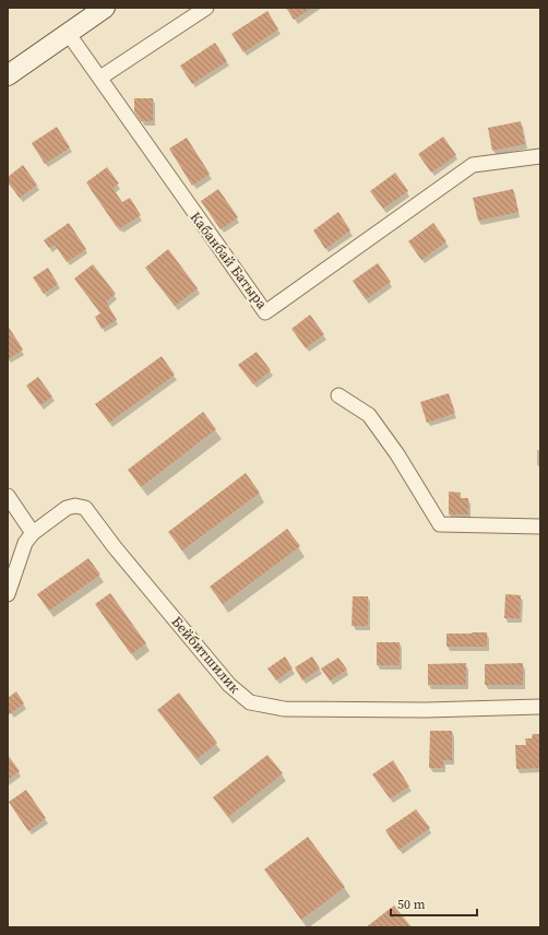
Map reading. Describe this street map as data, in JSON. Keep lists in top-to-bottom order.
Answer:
{
  "streets": {
    "street": ["Кабанбай Батыра", "Бейбитшилик"]
  },
  "scale_bar": "50 m"
}
